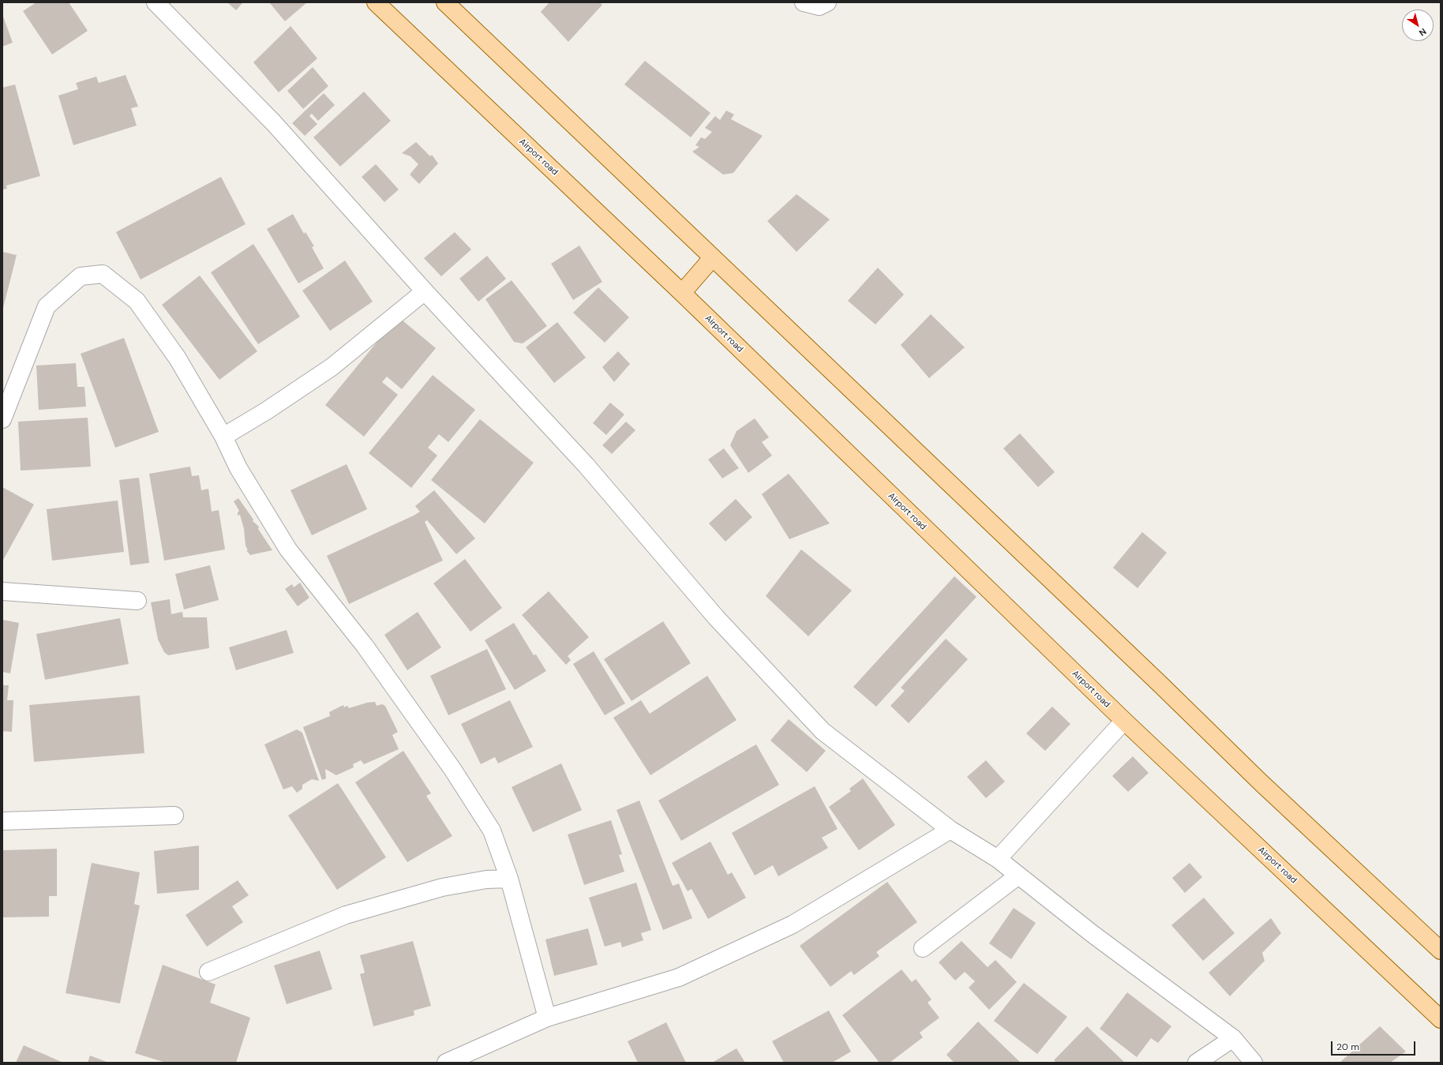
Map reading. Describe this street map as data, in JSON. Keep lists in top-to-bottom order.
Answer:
{
  "streets": {
    "main road": ["Airport road"]
  },
  "scale_bar": "20 m",
  "north": "bottom right"
}
